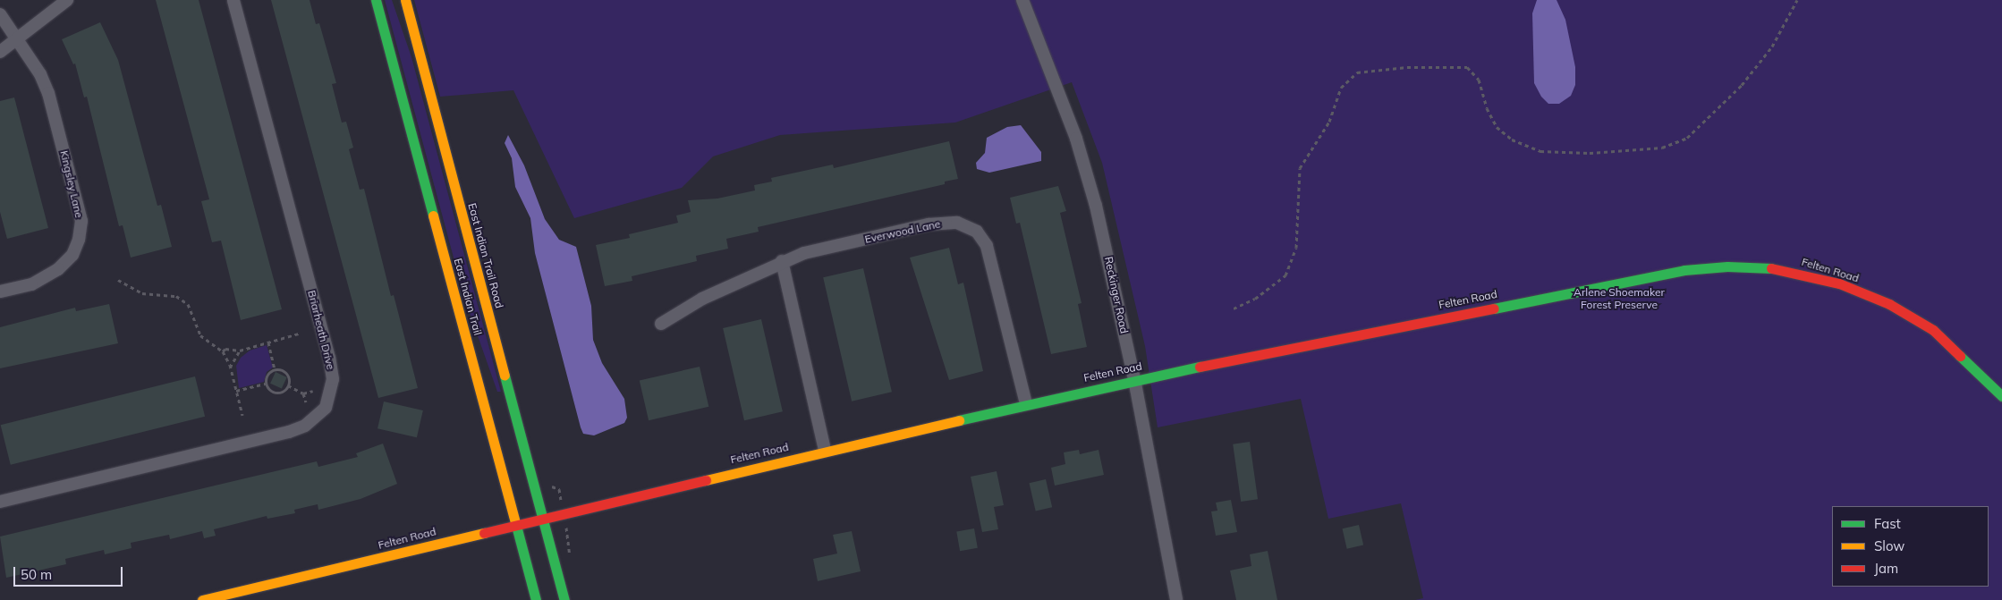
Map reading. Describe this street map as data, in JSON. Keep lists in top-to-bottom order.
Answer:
{
  "streets": {
    "street": [
      "Kingsley Lane",
      "Everwood Lane",
      "East Indian Trail Road",
      "Felten Road",
      "Reckinger Road",
      "East Indian Trail",
      "Briarheath Drive"
    ]
  },
  "crossings": [
    ["Everwood Lane", "Felten Road"],
    ["East Indian Trail Road", "Felten Road"],
    ["Felten Road", "Reckinger Road"],
    ["Felten Road", "East Indian Trail"]
  ],
  "parks": ["Arlene Shoemaker Forest Preserve"],
  "legend": ["Fast", "Slow", "Jam"],
  "scale_bar": "50 m"
}
